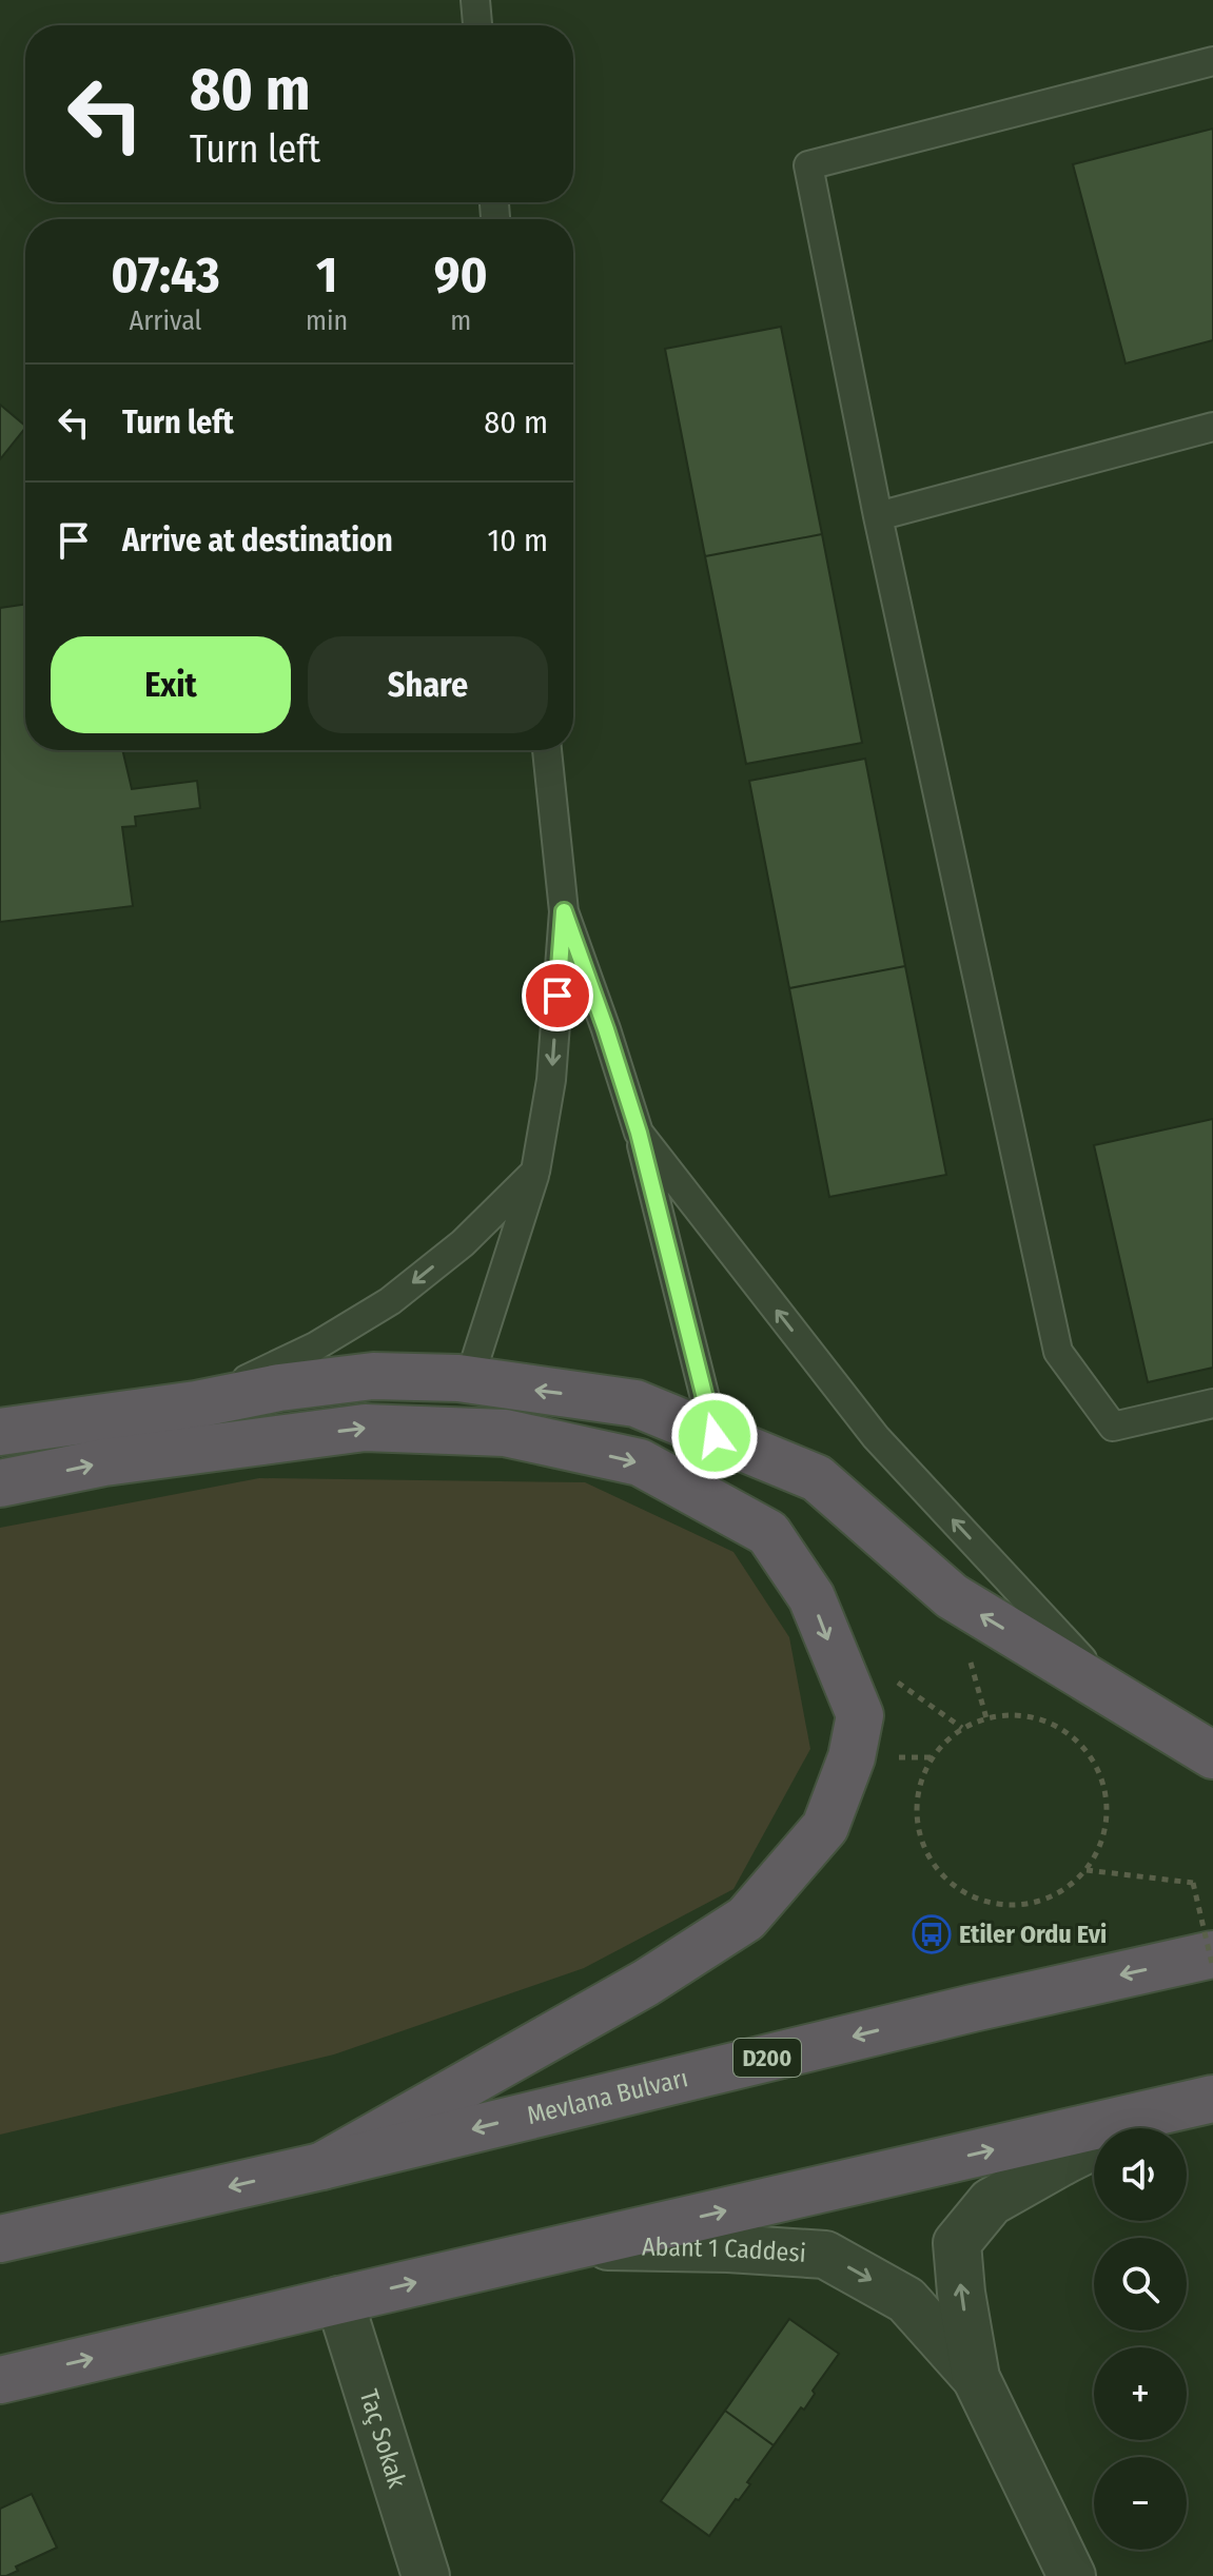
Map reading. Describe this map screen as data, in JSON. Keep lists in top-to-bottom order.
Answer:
{
  "streets": {
    "highway": ["D200", "Mevlana Bulvarı"],
    "street": ["Abant 1 Caddesi", "Taç Sokak"]
  },
  "places": {
    "bus stop": ["Etiler Ordu Evi"]
  },
  "page": {
    "turn": ["80 m", "Turn left"],
    "eta": [
      "07:43",
      "Arrival",
      "1",
      "min",
      "90",
      "m"
    ],
    "list": [
      {
        "name": "Turn left",
        "value": "80 m"
      },
      {
        "name": "Arrive at destination",
        "value": "10 m"
      }
    ],
    "buttons": ["Exit", "Share"],
    "map_buttons": ["+", "−"]
  }
}
